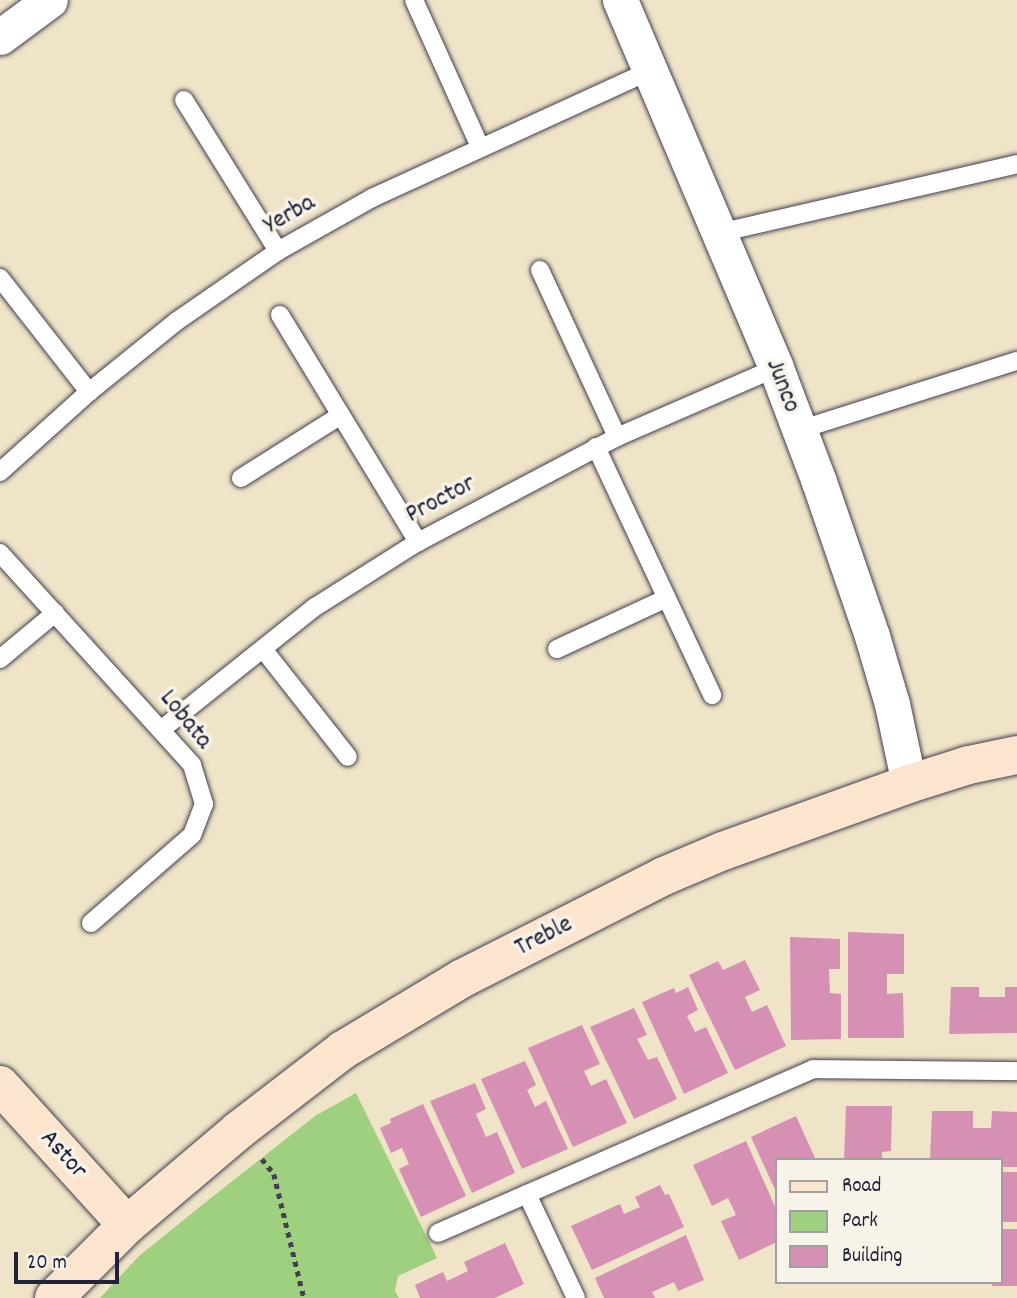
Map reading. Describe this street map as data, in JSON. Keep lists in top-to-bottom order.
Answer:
{
  "streets": {
    "street": ["Junco", "Treble", "Astor"],
    "lane": ["Yerba", "Proctor", "Lobata"]
  },
  "crossings": [
    ["Yerba", "Junco"],
    ["Junco", "Proctor"],
    ["Junco", "Treble"],
    ["Proctor", "Lobata"],
    ["Treble", "Astor"]
  ],
  "legend": ["Road", "Park", "Building"],
  "scale_bar": "20 m"
}
